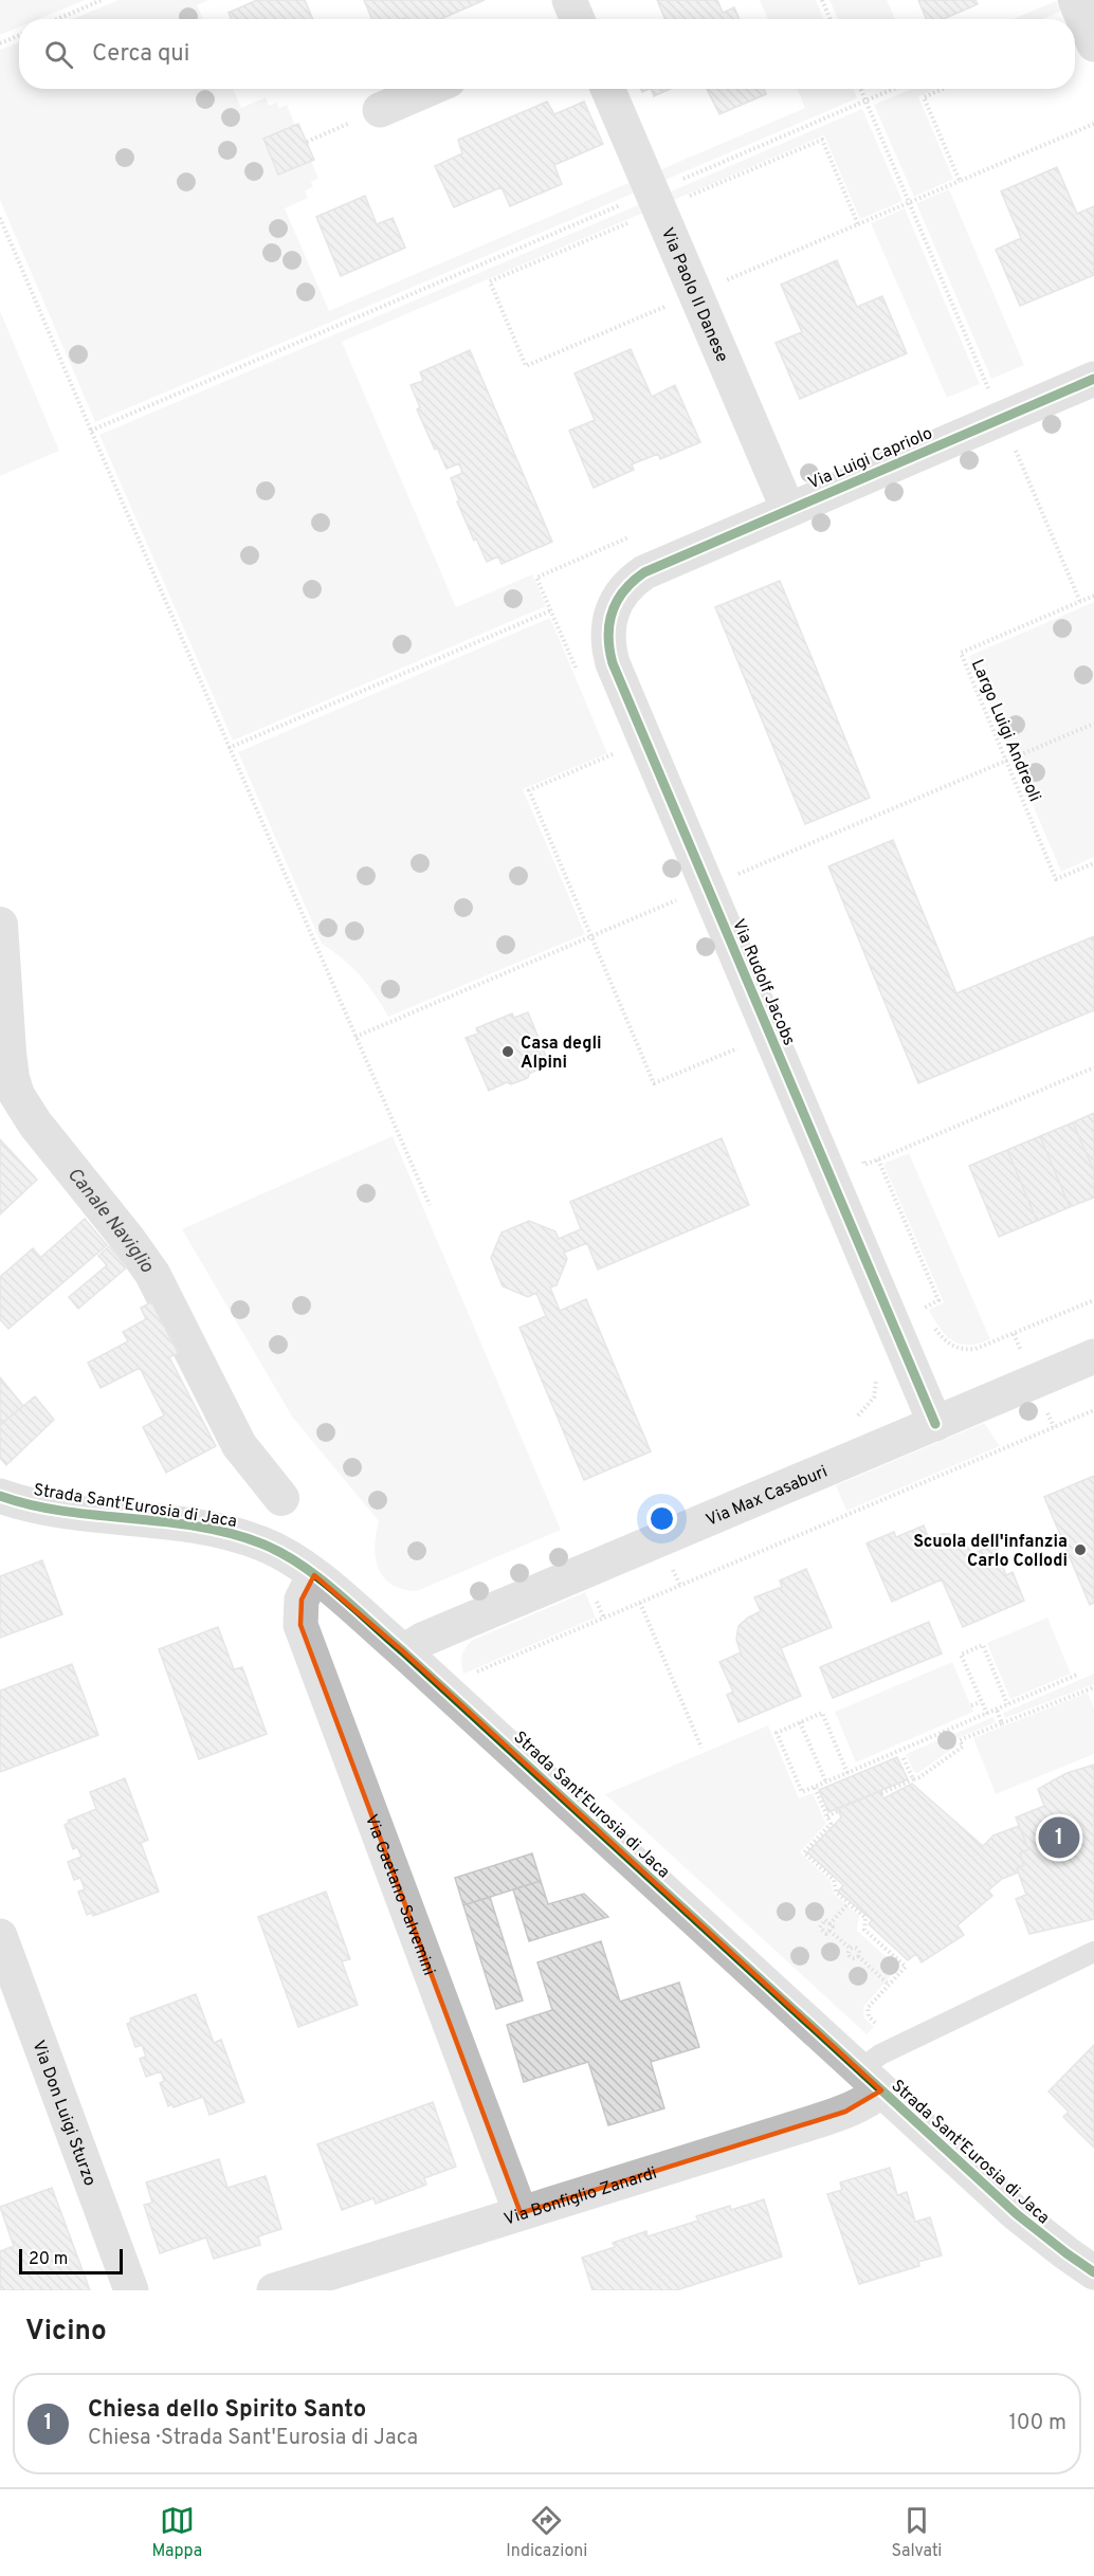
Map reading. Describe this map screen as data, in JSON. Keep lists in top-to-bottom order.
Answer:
{
  "streets": {
    "street": [
      "Via Paolo Il Danese",
      "Via Luigi Capriolo",
      "Via Rudolf Jacobs",
      "Via Max Casaburi",
      "Strada Sant'Eurosia di Jaca",
      "Via Gaetano Salvemini",
      "Via Don Luigi Sturzo",
      "Via Bonfiglio Zanardi"
    ],
    "path": ["Largo Luigi Andreoli"]
  },
  "crossings": [
    ["Via Paolo Il Danese", "Via Luigi Capriolo"],
    ["Via Luigi Capriolo", "Via Rudolf Jacobs"],
    ["Via Rudolf Jacobs", "Via Max Casaburi"],
    ["Via Max Casaburi", "Strada Sant'Eurosia di Jaca"],
    ["Strada Sant'Eurosia di Jaca", "Via Gaetano Salvemini"],
    ["Strada Sant'Eurosia di Jaca", "Via Bonfiglio Zanardi"],
    ["Via Gaetano Salvemini", "Via Bonfiglio Zanardi"]
  ],
  "water": ["Canale Naviglio"],
  "places": ["Casa degli Alpini", "Scuola dell'infanzia Carlo Collodi"],
  "scale_bar": "20 m",
  "page": {
    "search": "Cerca qui",
    "pins": "1",
    "scale": "20 m",
    "heading": "Vicino",
    "list": [
      {
        "mark": "1",
        "name": "Chiesa dello Spirito Santo",
        "note": "Chiesa · Strada Sant'Eurosia di Jaca",
        "value": "100 m"
      }
    ],
    "nav": ["Mappa", "Indicazioni", "Salvati"]
  }
}
